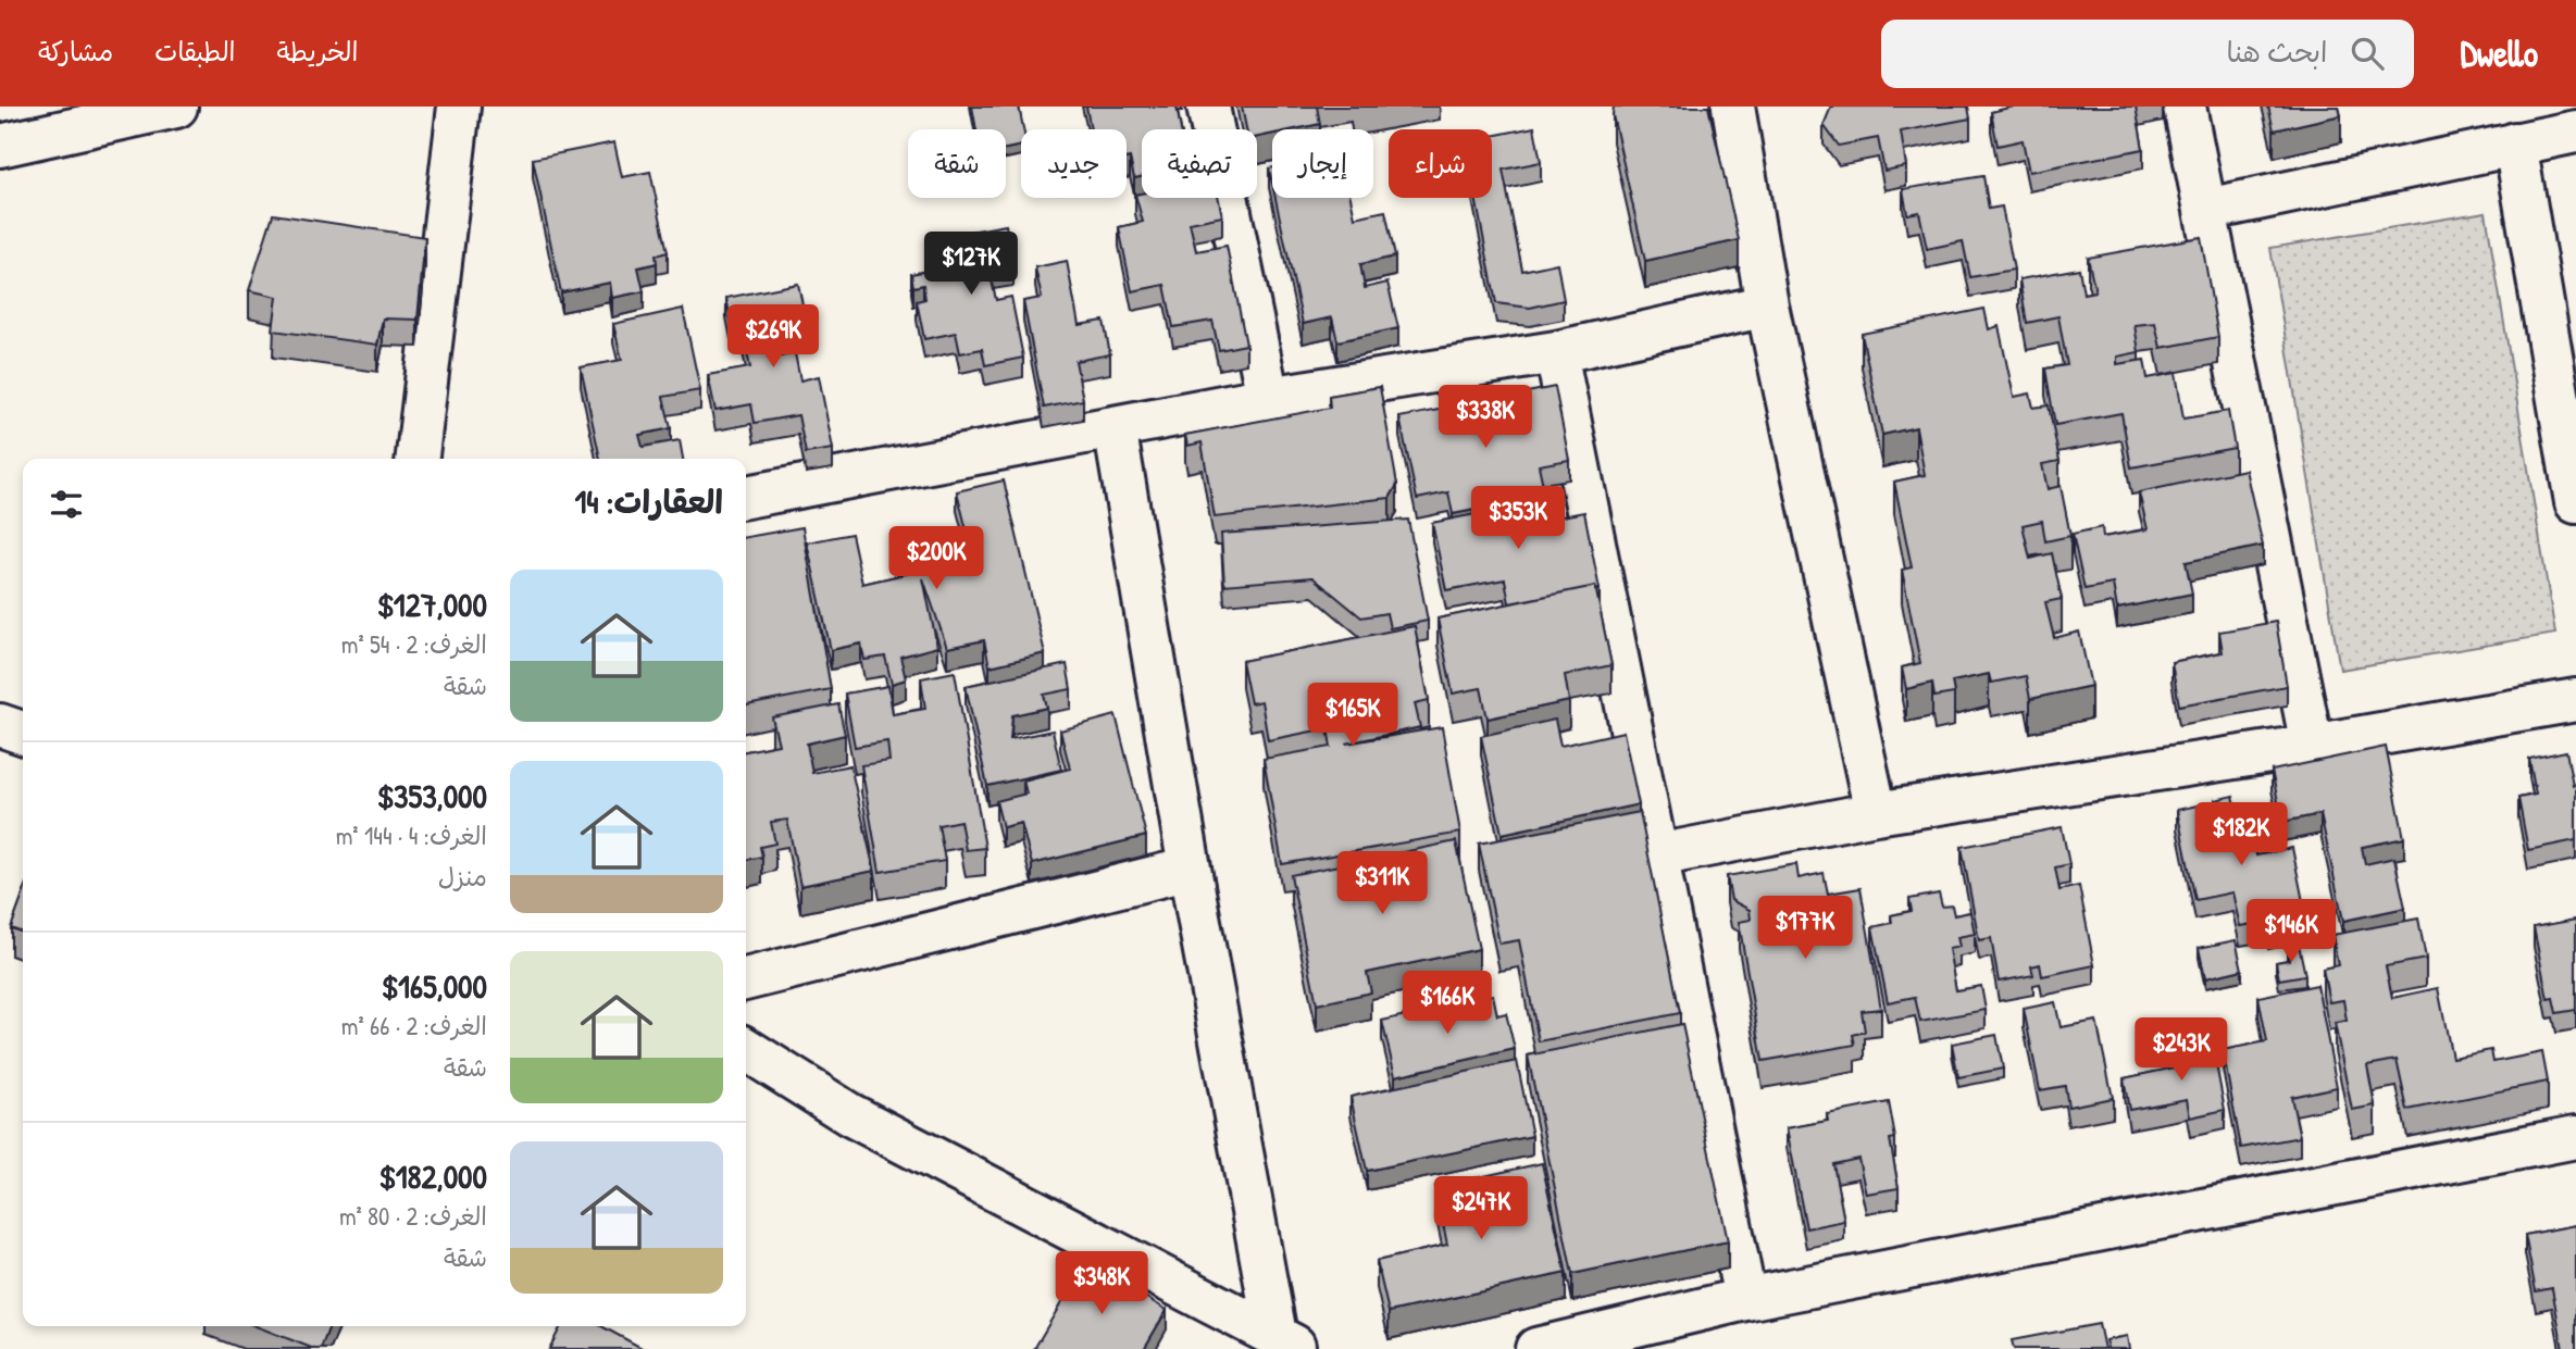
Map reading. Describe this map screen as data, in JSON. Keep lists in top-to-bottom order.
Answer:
{
  "page": {
    "header": "Dwello",
    "search": "ابحث هنا",
    "nav": ["الخريطة", "الطبقات", "مشاركة"],
    "chip": [
      "شراء",
      "إيجار",
      "تصفية",
      "جديد",
      "شقة"
    ],
    "price": [
      "$127K",
      "$269K",
      "$338K",
      "$353K",
      "$200K",
      "$165K",
      "$182K",
      "$311K",
      "$177K",
      "$146K",
      "$166K",
      "$243K",
      "$247K",
      "$348K"
    ],
    "heading": "العقارات: 14",
    "list": [
      {
        "name": "$127,000",
        "note": "الغرف: 2 · 54 m² · شقة"
      },
      {
        "name": "$353,000",
        "note": "الغرف: 4 · 144 m² · منزل"
      },
      {
        "name": "$165,000",
        "note": "الغرف: 2 · 66 m² · شقة"
      },
      {
        "name": "$182,000",
        "note": "الغرف: 2 · 80 m² · شقة"
      }
    ]
  }
}
